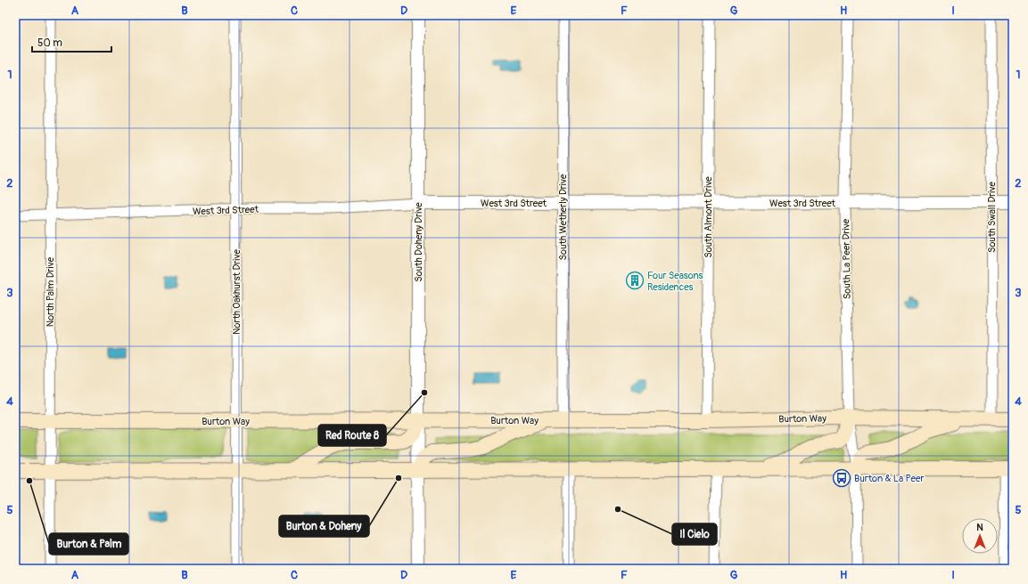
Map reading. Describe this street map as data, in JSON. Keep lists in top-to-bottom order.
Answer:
{
  "streets": {
    "main road": ["Burton Way"],
    "street": [
      "West 3rd Street",
      "South Wetherly Drive",
      "South Almont Drive",
      "South Swall Drive",
      "South Doheny Drive",
      "South La Peer Drive",
      "North Palm Drive",
      "North Oakhurst Drive"
    ]
  },
  "crossings": [
    ["West 3rd Street", "South Wetherly Drive"],
    ["West 3rd Street", "South Almont Drive"],
    ["West 3rd Street", "South Swall Drive"],
    ["West 3rd Street", "South Doheny Drive"],
    ["West 3rd Street", "South La Peer Drive"],
    ["West 3rd Street", "North Palm Drive"],
    ["West 3rd Street", "North Oakhurst Drive"],
    ["South Wetherly Drive", "Burton Way"],
    ["South Almont Drive", "Burton Way"],
    ["South Swall Drive", "Burton Way"],
    ["South Doheny Drive", "Burton Way"],
    ["South La Peer Drive", "Burton Way"],
    ["North Palm Drive", "Burton Way"],
    ["North Oakhurst Drive", "Burton Way"]
  ],
  "places": {
    "building": ["Four Seasons Residences"],
    "other": [
      "Red Route 8",
      "Burton & Doheny",
      "Burton & Palm",
      "Il Cielo"
    ],
    "bus stop": ["Burton & La Peer"]
  },
  "scale_bar": "50 m",
  "north": "top",
  "grid": {
    "columns": [
      "A",
      "B",
      "C",
      "D",
      "E",
      "F",
      "G",
      "H",
      "I"
    ],
    "rows": [
      "1",
      "2",
      "3",
      "4",
      "5"
    ]
  }
}
